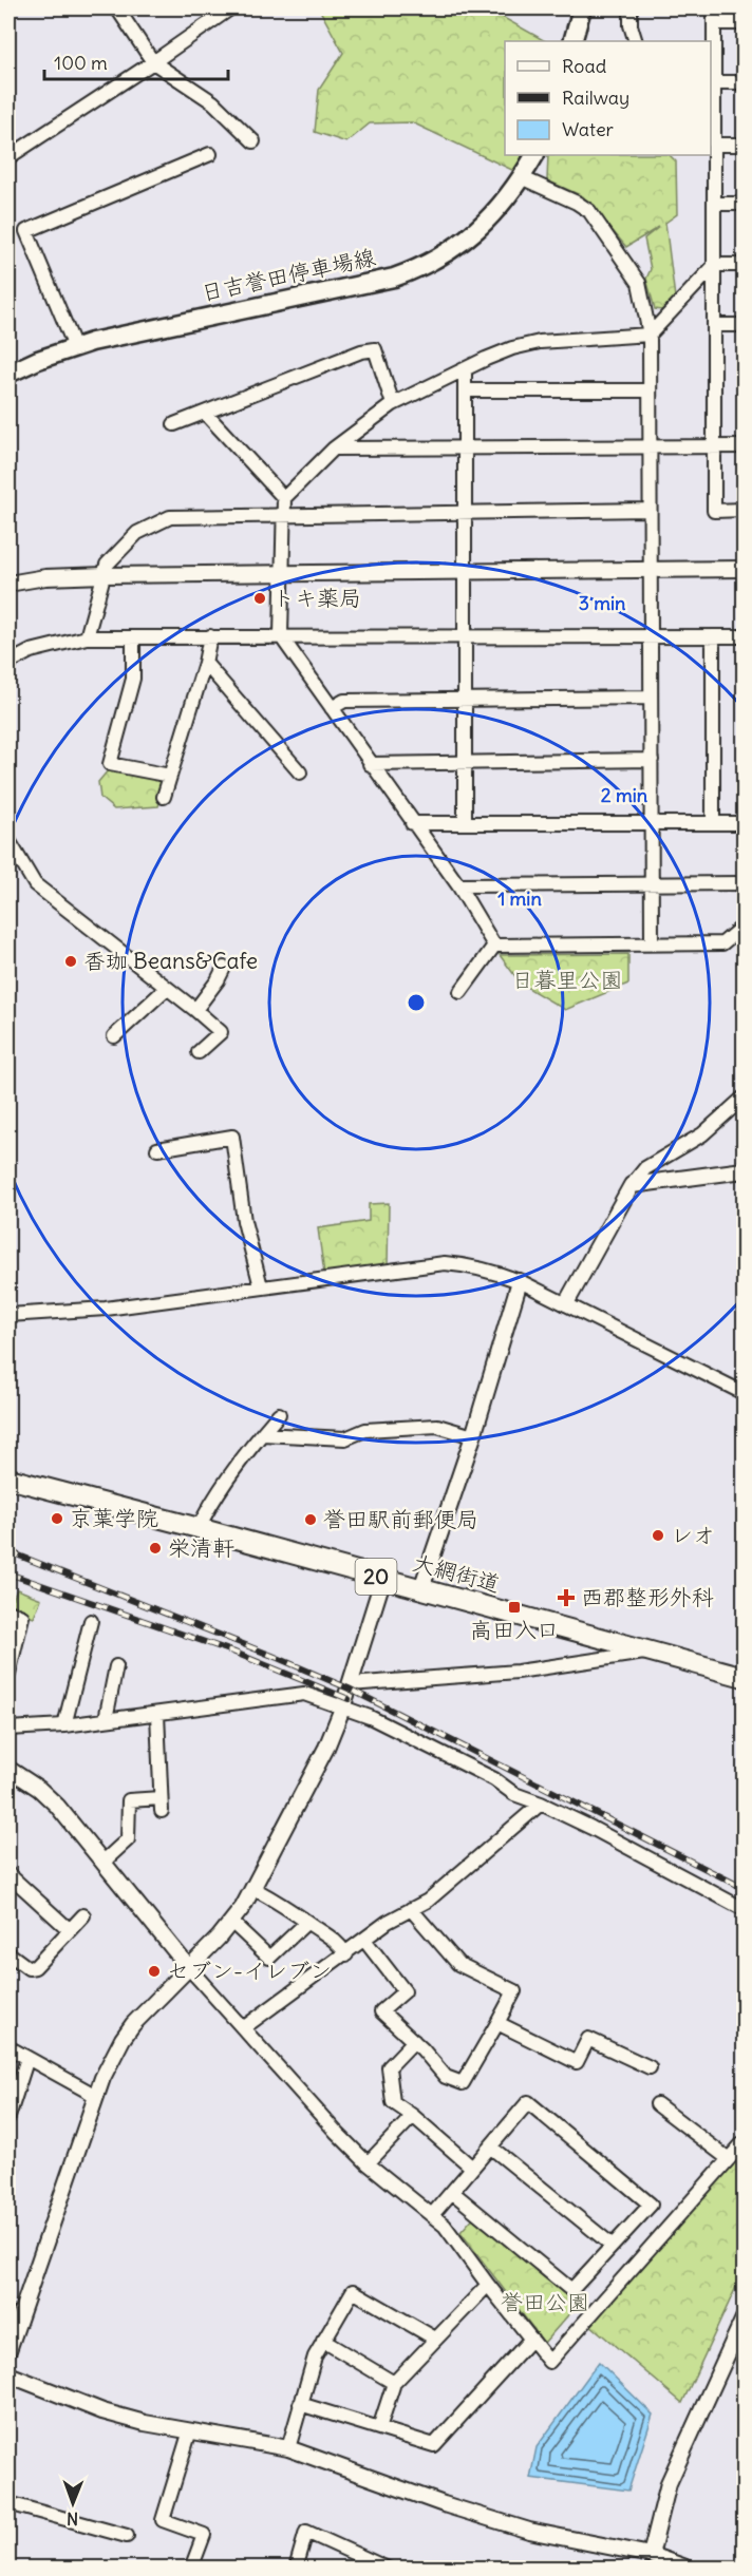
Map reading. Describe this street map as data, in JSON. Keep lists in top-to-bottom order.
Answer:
{
  "streets": {
    "main road": ["日吉誉田停車場線", "大網街道", "20"]
  },
  "parks": ["日暮里公園", "誉田公園"],
  "places": {
    "other": [
      "トキ薬局",
      "香珈 Beans&Cafe",
      "京葉学院",
      "誉田駅前郵便局",
      "レオ",
      "栄清軒",
      "セブン-イレブン"
    ],
    "health": ["西郡整形外科"],
    "transit": ["高田入口"]
  },
  "legend": ["Road", "Railway", "Water"],
  "scale_bar": "100 m",
  "north": "bottom",
  "rings": ["3 min", "2 min", "1 min"]
}
